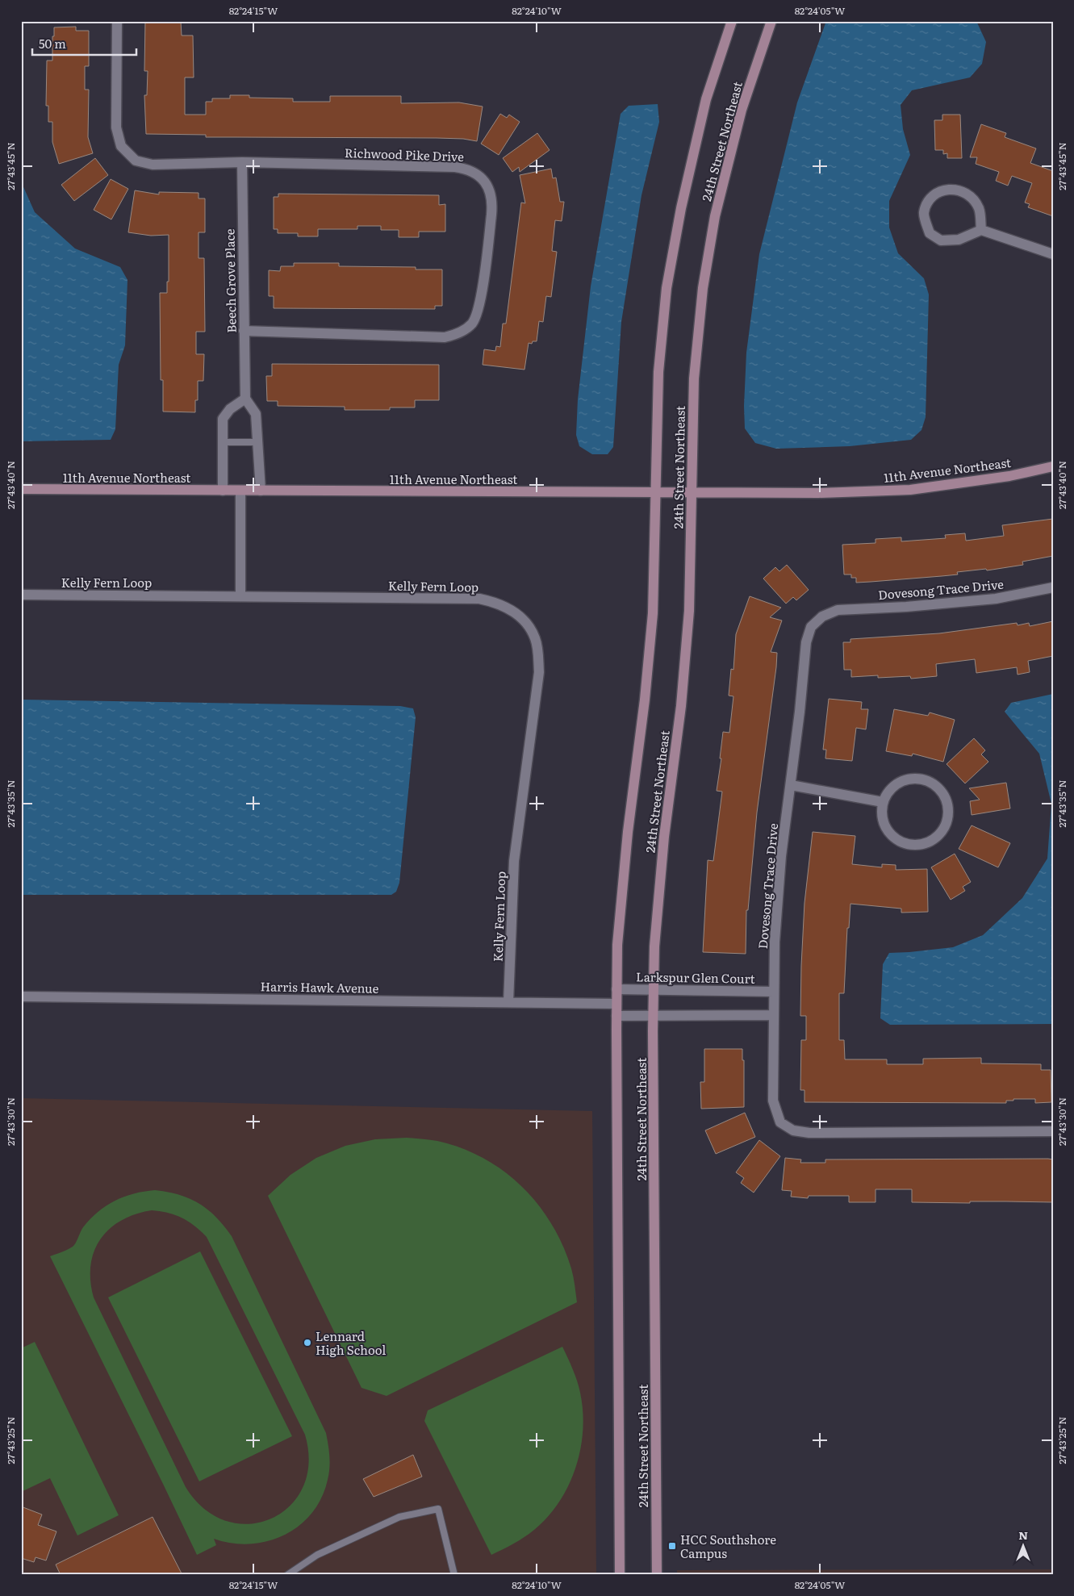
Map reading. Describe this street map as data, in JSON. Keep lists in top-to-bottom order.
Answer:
{
  "streets": {
    "street": [
      "24th Street Northeast",
      "Richwood Pike Drive",
      "Beech Grove Place",
      "11th Avenue Northeast",
      "Kelly Fern Loop",
      "Dovesong Trace Drive",
      "Larkspur Glen Court",
      "Harris Hawk Avenue"
    ]
  },
  "crossings": [
    ["24th Street Northeast", "11th Avenue Northeast"],
    ["24th Street Northeast", "Larkspur Glen Court"],
    ["24th Street Northeast", "Harris Hawk Avenue"],
    ["Richwood Pike Drive", "Beech Grove Place"],
    ["Kelly Fern Loop", "Harris Hawk Avenue"],
    ["Dovesong Trace Drive", "Larkspur Glen Court"]
  ],
  "places": {
    "other": ["Lennard High School"],
    "transit": ["HCC Southshore Campus"]
  },
  "scale_bar": "50 m",
  "north": "top",
  "coordinates": [
    "82°24'15\"W",
    "82°24'10\"W",
    "82°24'05\"W",
    "27°43'45\"N",
    "27°43'40\"N",
    "27°43'35\"N",
    "27°43'30\"N",
    "27°43'25\"N"
  ]
}
